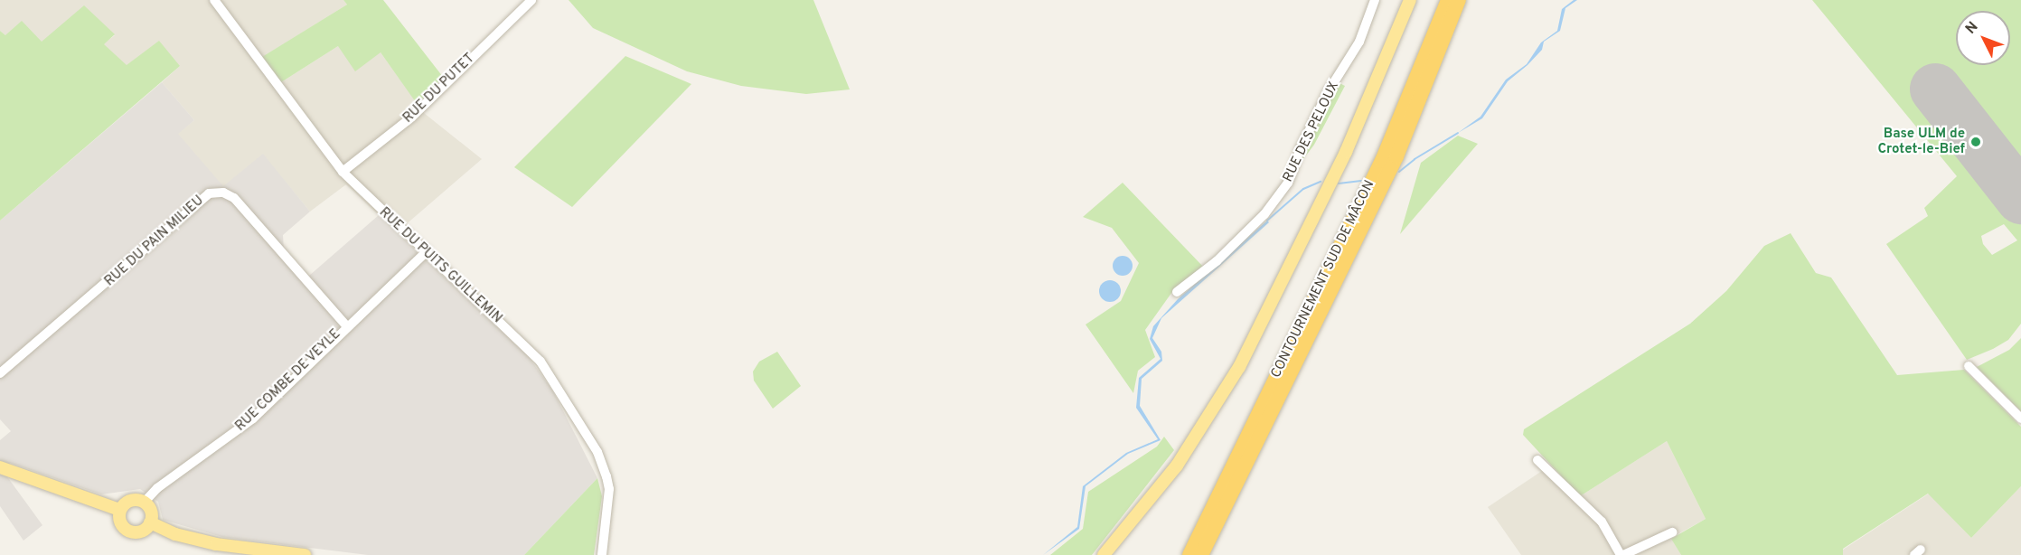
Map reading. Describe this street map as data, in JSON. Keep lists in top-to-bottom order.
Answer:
{
  "streets": {
    "highway": ["CONTOURNEMENT SUD DE MÂCON"],
    "street": [
      "RUE DU PUTET",
      "RUE DES PELOUX",
      "RUE DU PAIN MILIEU",
      "RUE DU PUITS GUILLEMIN",
      "RUE COMBE DE VEYLE"
    ]
  },
  "crossings": [
    ["RUE DU PUTET", "RUE DU PUITS GUILLEMIN"],
    ["RUE DU PAIN MILIEU", "RUE COMBE DE VEYLE"],
    ["RUE DU PUITS GUILLEMIN", "RUE COMBE DE VEYLE"]
  ],
  "places": ["Base ULM de Crotet-le-Bief"],
  "north": "top left"
}
